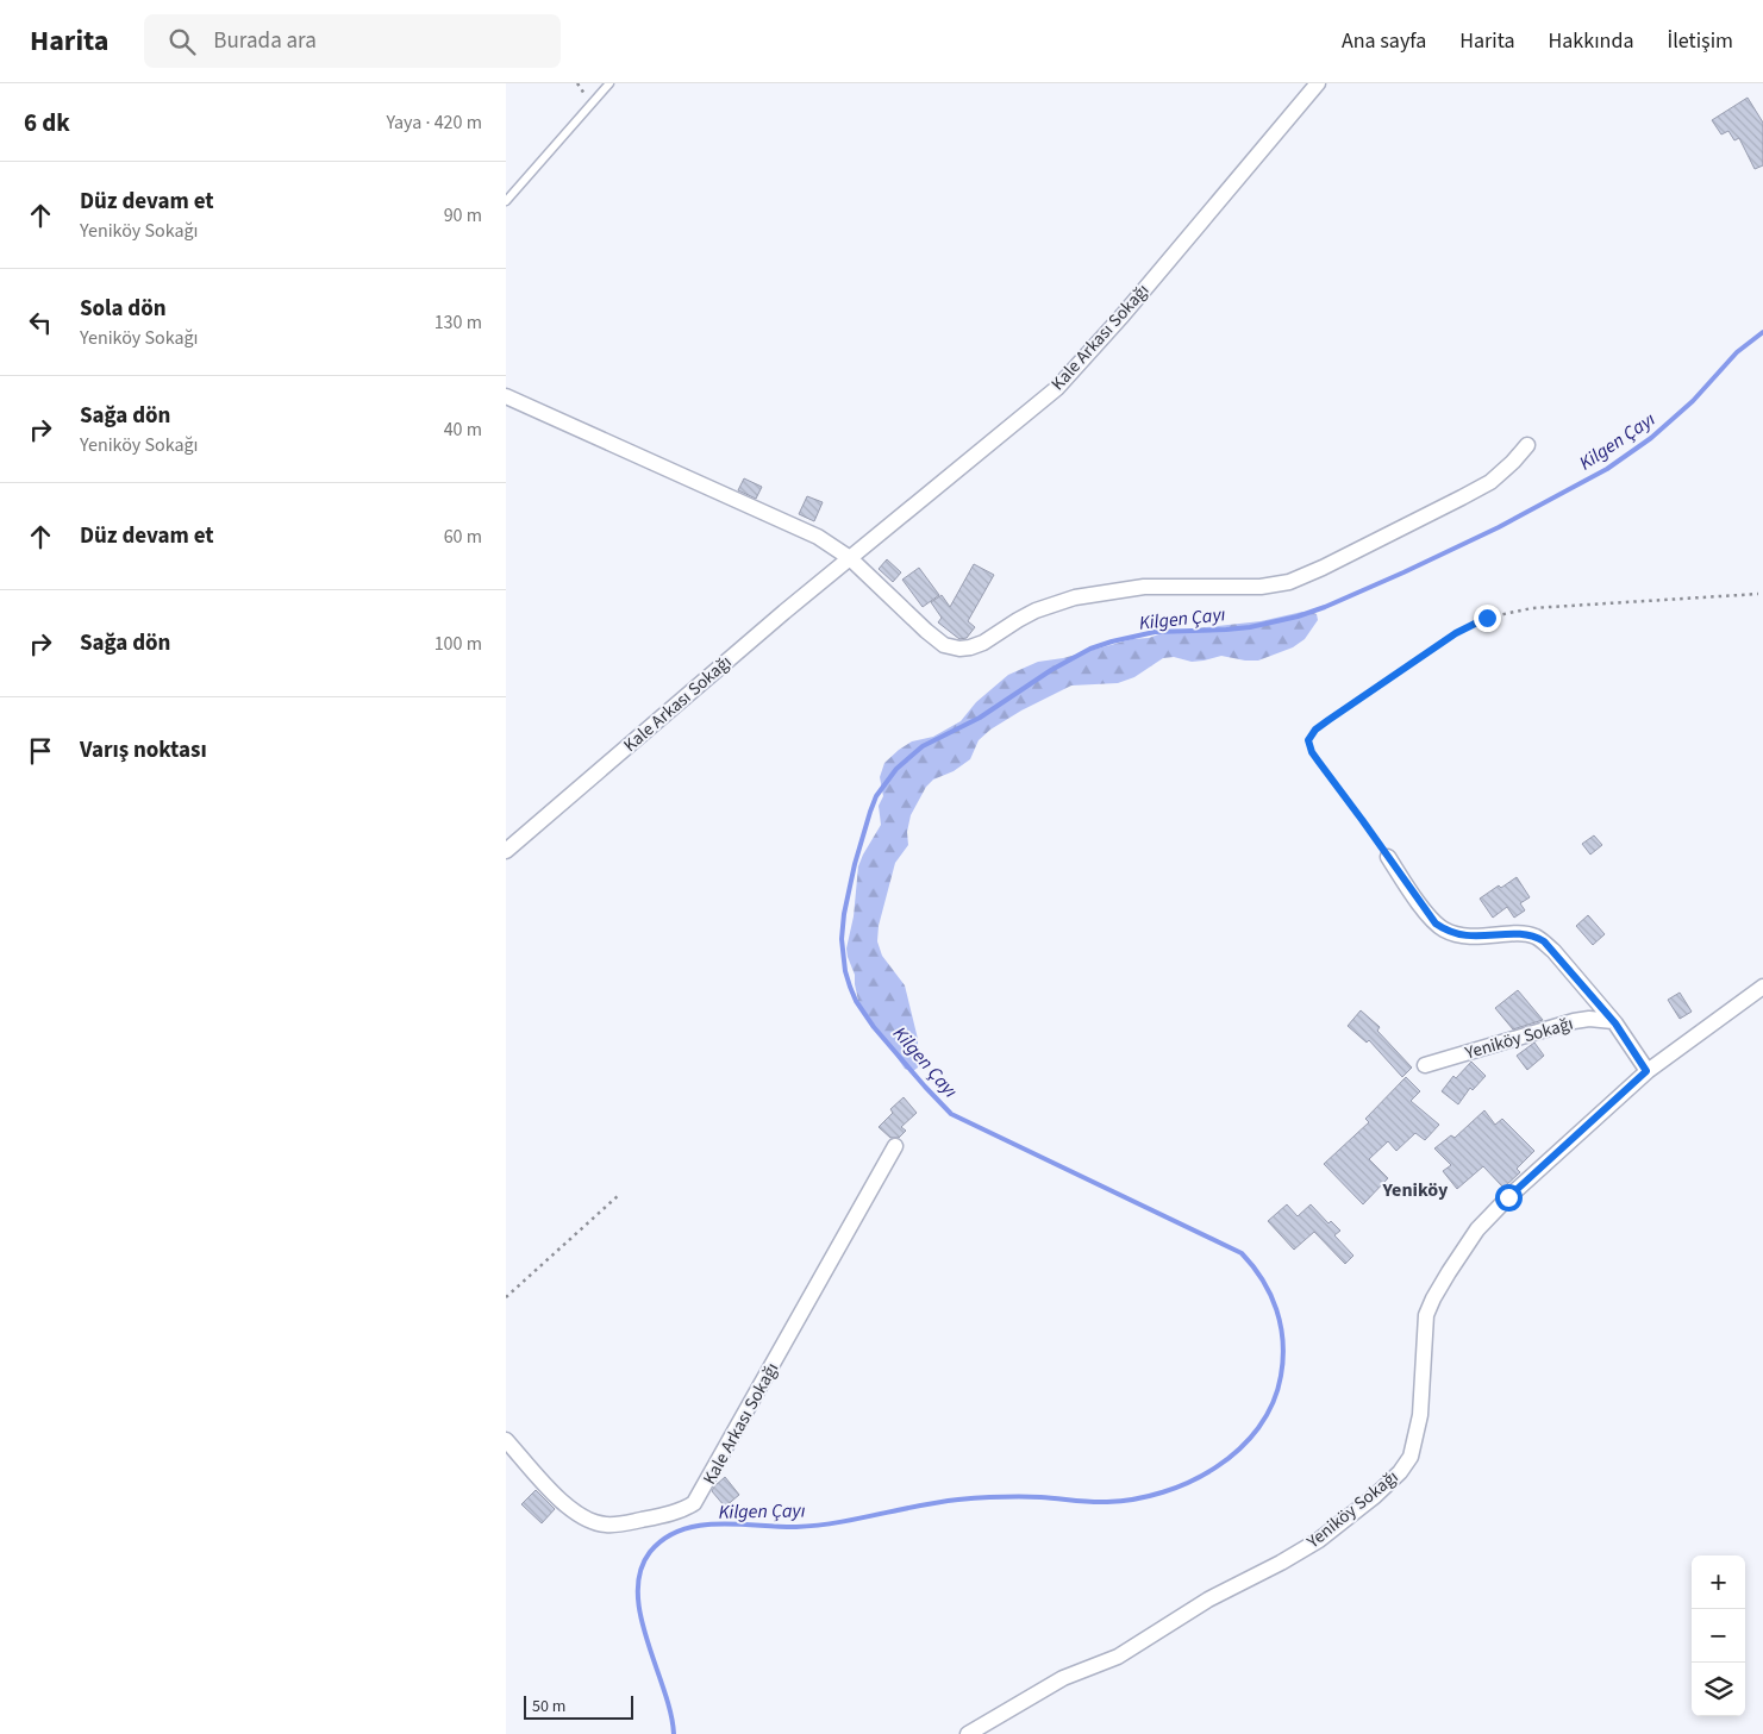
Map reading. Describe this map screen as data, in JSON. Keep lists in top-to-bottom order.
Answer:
{
  "streets": {
    "street": ["Kale Arkası Sokağı", "Yeniköy Sokağı"]
  },
  "districts": ["Yeniköy"],
  "water": ["Kilgen Çayı"],
  "scale_bar": "50 m",
  "page": {
    "header": "Harita",
    "search": "Burada ara",
    "nav": [
      "Ana sayfa",
      "Harita",
      "Hakkında",
      "İletişim"
    ],
    "heading": ["6 dk", "Yaya · 420 m"],
    "list": [
      ["Düz devam et", "Yeniköy Sokağı", "90 m"],
      ["Sola dön", "Yeniköy Sokağı", "130 m"],
      ["Sağa dön", "Yeniköy Sokağı", "40 m"],
      ["Düz devam et", "60 m"],
      ["Sağa dön", "100 m"],
      "Varış noktası"
    ],
    "map_buttons": ["+", "−"],
    "scale": "50 m"
  }
}
